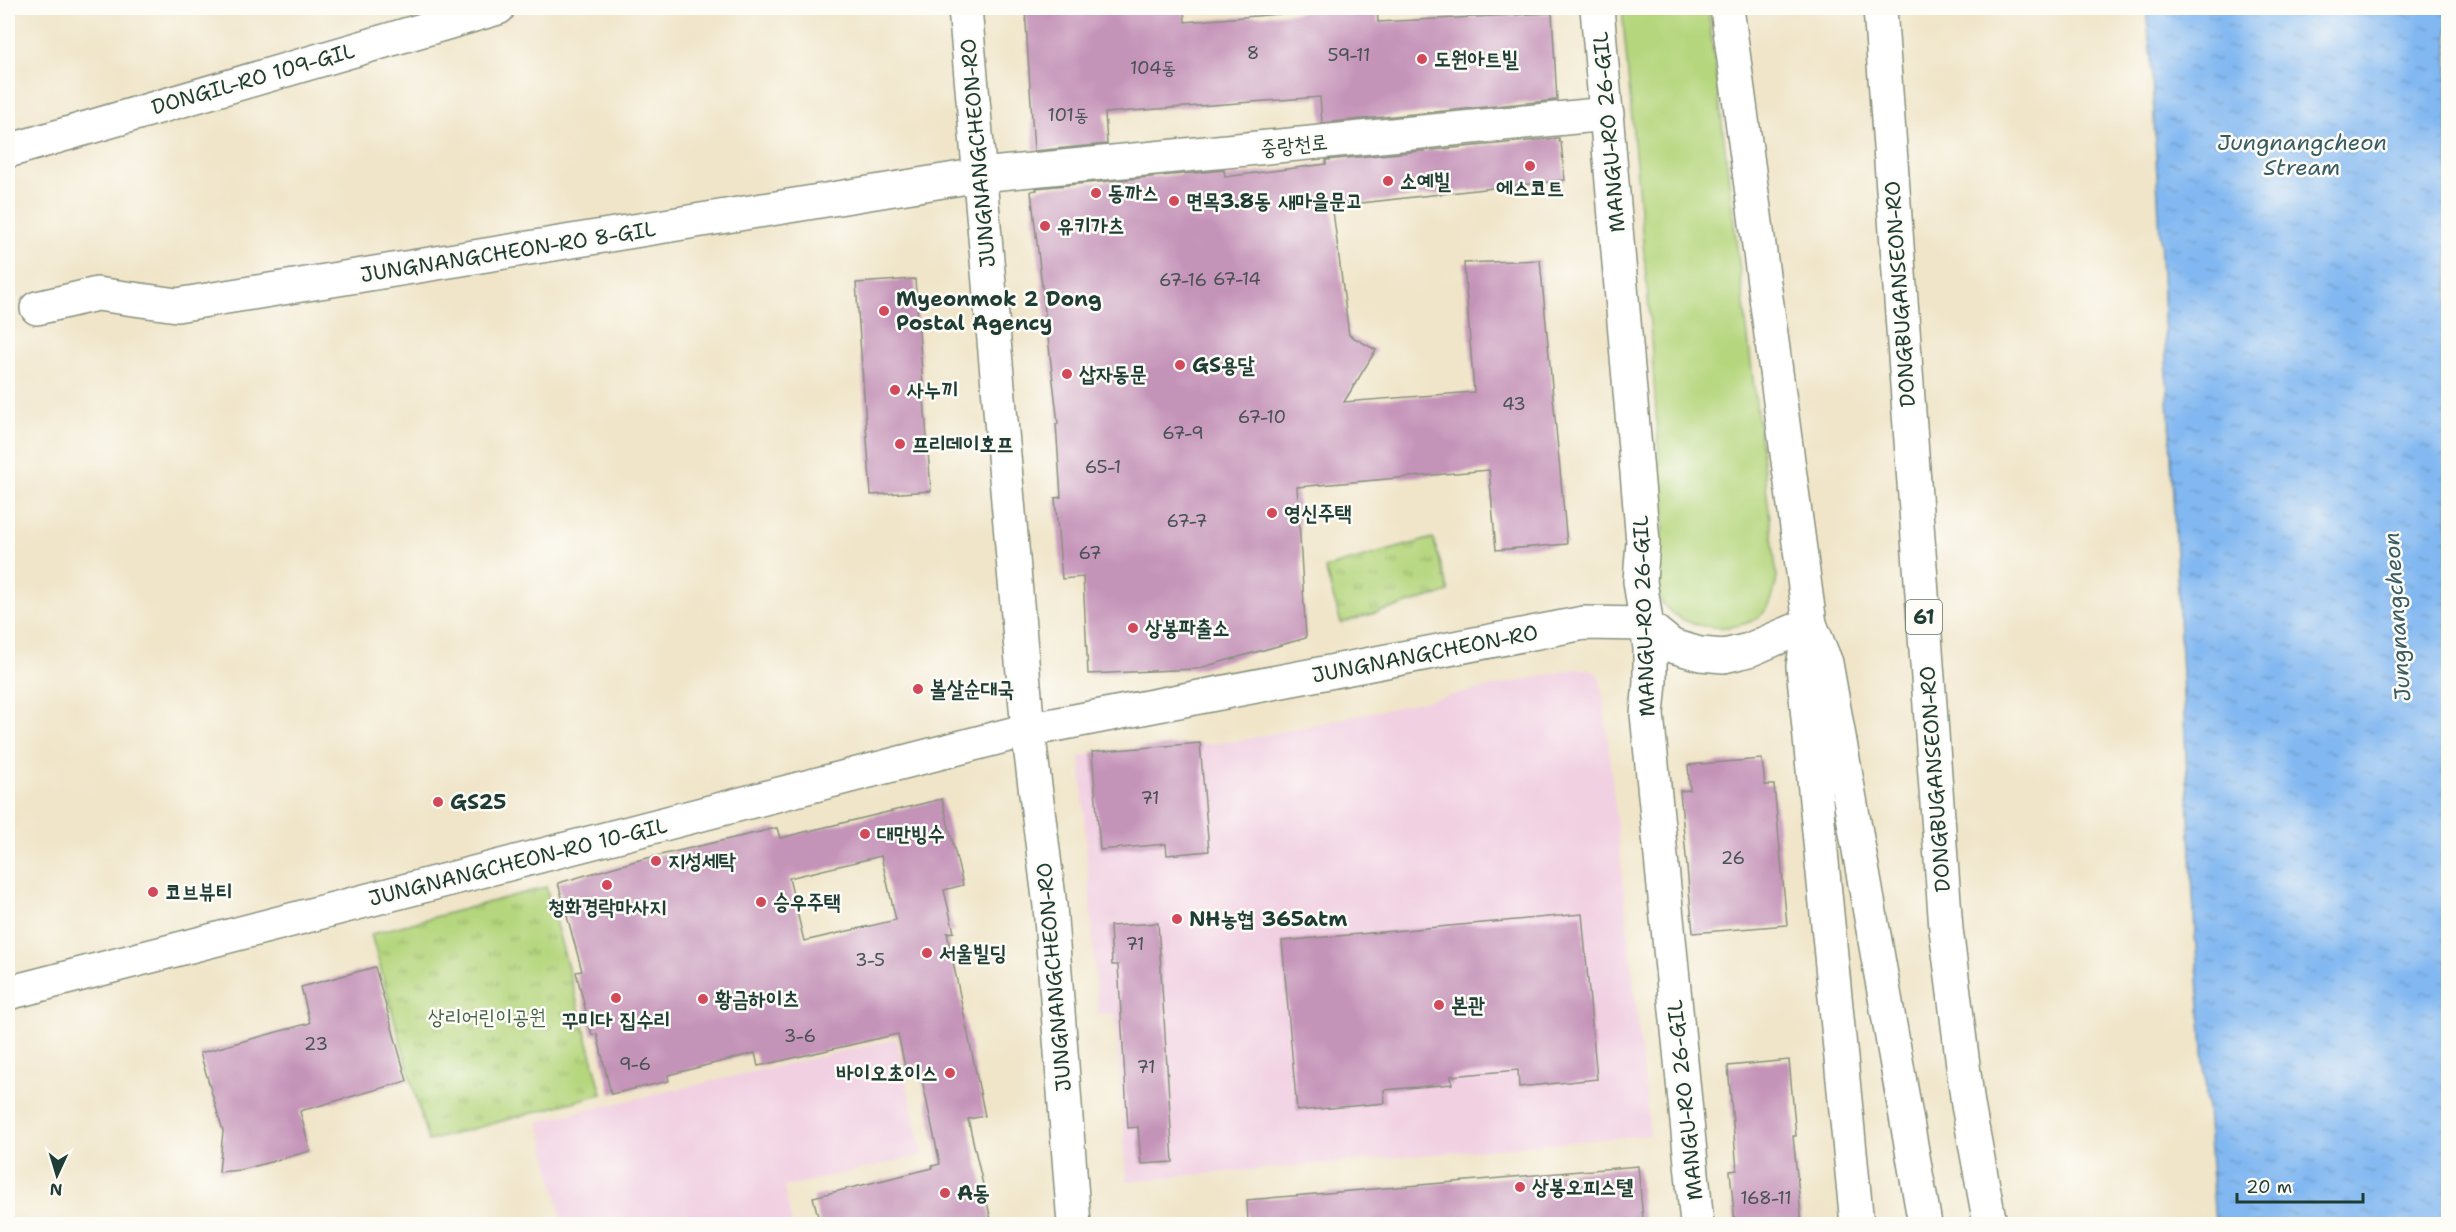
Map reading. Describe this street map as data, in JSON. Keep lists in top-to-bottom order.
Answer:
{
  "streets": {
    "main road": [
      "DONGIL-RO 109-GIL",
      "MANGU-RO 26-GIL",
      "중랑천로",
      "JUNGNANGCHEON-RO",
      "JUNGNANGCHEON-RO 8-GIL",
      "DONGBUGANSEON-RO",
      "61",
      "JUNGNANGCHEON-RO 10-GIL"
    ]
  },
  "crossings": [
    ["MANGU-RO 26-GIL", "중랑천로"],
    ["MANGU-RO 26-GIL", "JUNGNANGCHEON-RO"],
    ["중랑천로", "JUNGNANGCHEON-RO"],
    ["중랑천로", "JUNGNANGCHEON-RO 8-GIL"],
    ["JUNGNANGCHEON-RO", "JUNGNANGCHEON-RO 8-GIL"],
    ["JUNGNANGCHEON-RO", "JUNGNANGCHEON-RO 10-GIL"]
  ],
  "water": ["Jungnangcheon Stream", "Jungnangcheon"],
  "parks": ["상리어린이공원"],
  "places": [
    "도원아트빌",
    "에스코트",
    "소예빌",
    "동까스",
    "면목3.8동 새마을문고",
    "유키가츠",
    "Myeonmok 2 Dong Postal Agency",
    "GS용달",
    "삽자동문",
    "사누끼",
    "프리데이호프",
    "영신주택",
    "상봉파출소",
    "볼살순대국",
    "GS25",
    "대만빙수",
    "지성세탁",
    "청화경락마사지",
    "코브뷰티",
    "승우주택",
    "NH농협 365atm",
    "서울빌딩",
    "꾸미다 집수리",
    "황금하이츠",
    "본관",
    "바이오초이스",
    "상봉오피스텔",
    "A동"
  ],
  "house_numbers": [
    "8",
    "59-11",
    "104동",
    "101동",
    "67-14",
    "67-16",
    "43",
    "67-10",
    "67-9",
    "65-1",
    "67-7",
    "67",
    "71",
    "26",
    "71",
    "3-5",
    "3-6",
    "23",
    "9-6",
    "71",
    "168-11"
  ],
  "scale_bar": "20 m",
  "north": "bottom"
}
